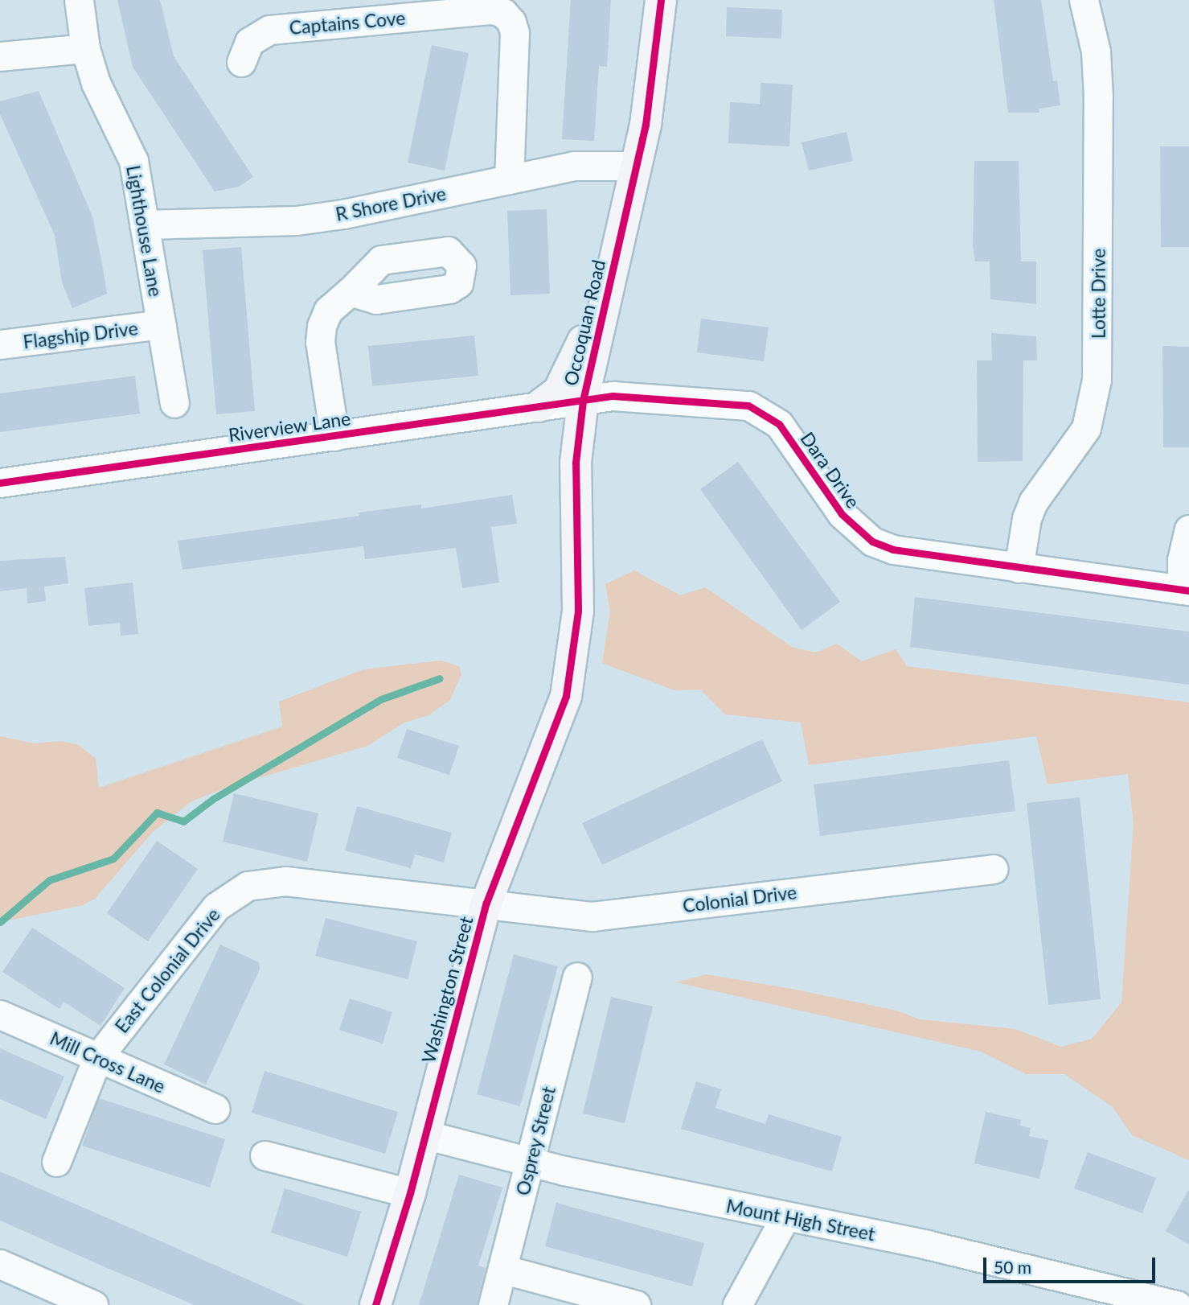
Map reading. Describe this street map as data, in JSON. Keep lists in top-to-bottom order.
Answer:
{
  "streets": {
    "street": [
      "Captains Cove",
      "R Shore Drive",
      "Lighthouse Lane",
      "Lotte Drive",
      "Occoquan Road",
      "Flagship Drive",
      "Riverview Lane",
      "Dara Drive",
      "Colonial Drive",
      "East Colonial Drive",
      "Washington Street",
      "Mill Cross Lane",
      "Osprey Street",
      "Mount High Street"
    ]
  },
  "crossings": [
    ["Captains Cove", "R Shore Drive"],
    ["R Shore Drive", "Lighthouse Lane"],
    ["R Shore Drive", "Occoquan Road"],
    ["Lighthouse Lane", "Flagship Drive"],
    ["Lotte Drive", "Dara Drive"],
    ["Occoquan Road", "Riverview Lane"],
    ["Occoquan Road", "Dara Drive"],
    ["Occoquan Road", "Washington Street"],
    ["Riverview Lane", "Dara Drive"],
    ["Colonial Drive", "East Colonial Drive"],
    ["Colonial Drive", "Washington Street"],
    ["East Colonial Drive", "Washington Street"],
    ["East Colonial Drive", "Mill Cross Lane"],
    ["Washington Street", "Mount High Street"],
    ["Osprey Street", "Mount High Street"]
  ],
  "scale_bar": "50 m"
}
